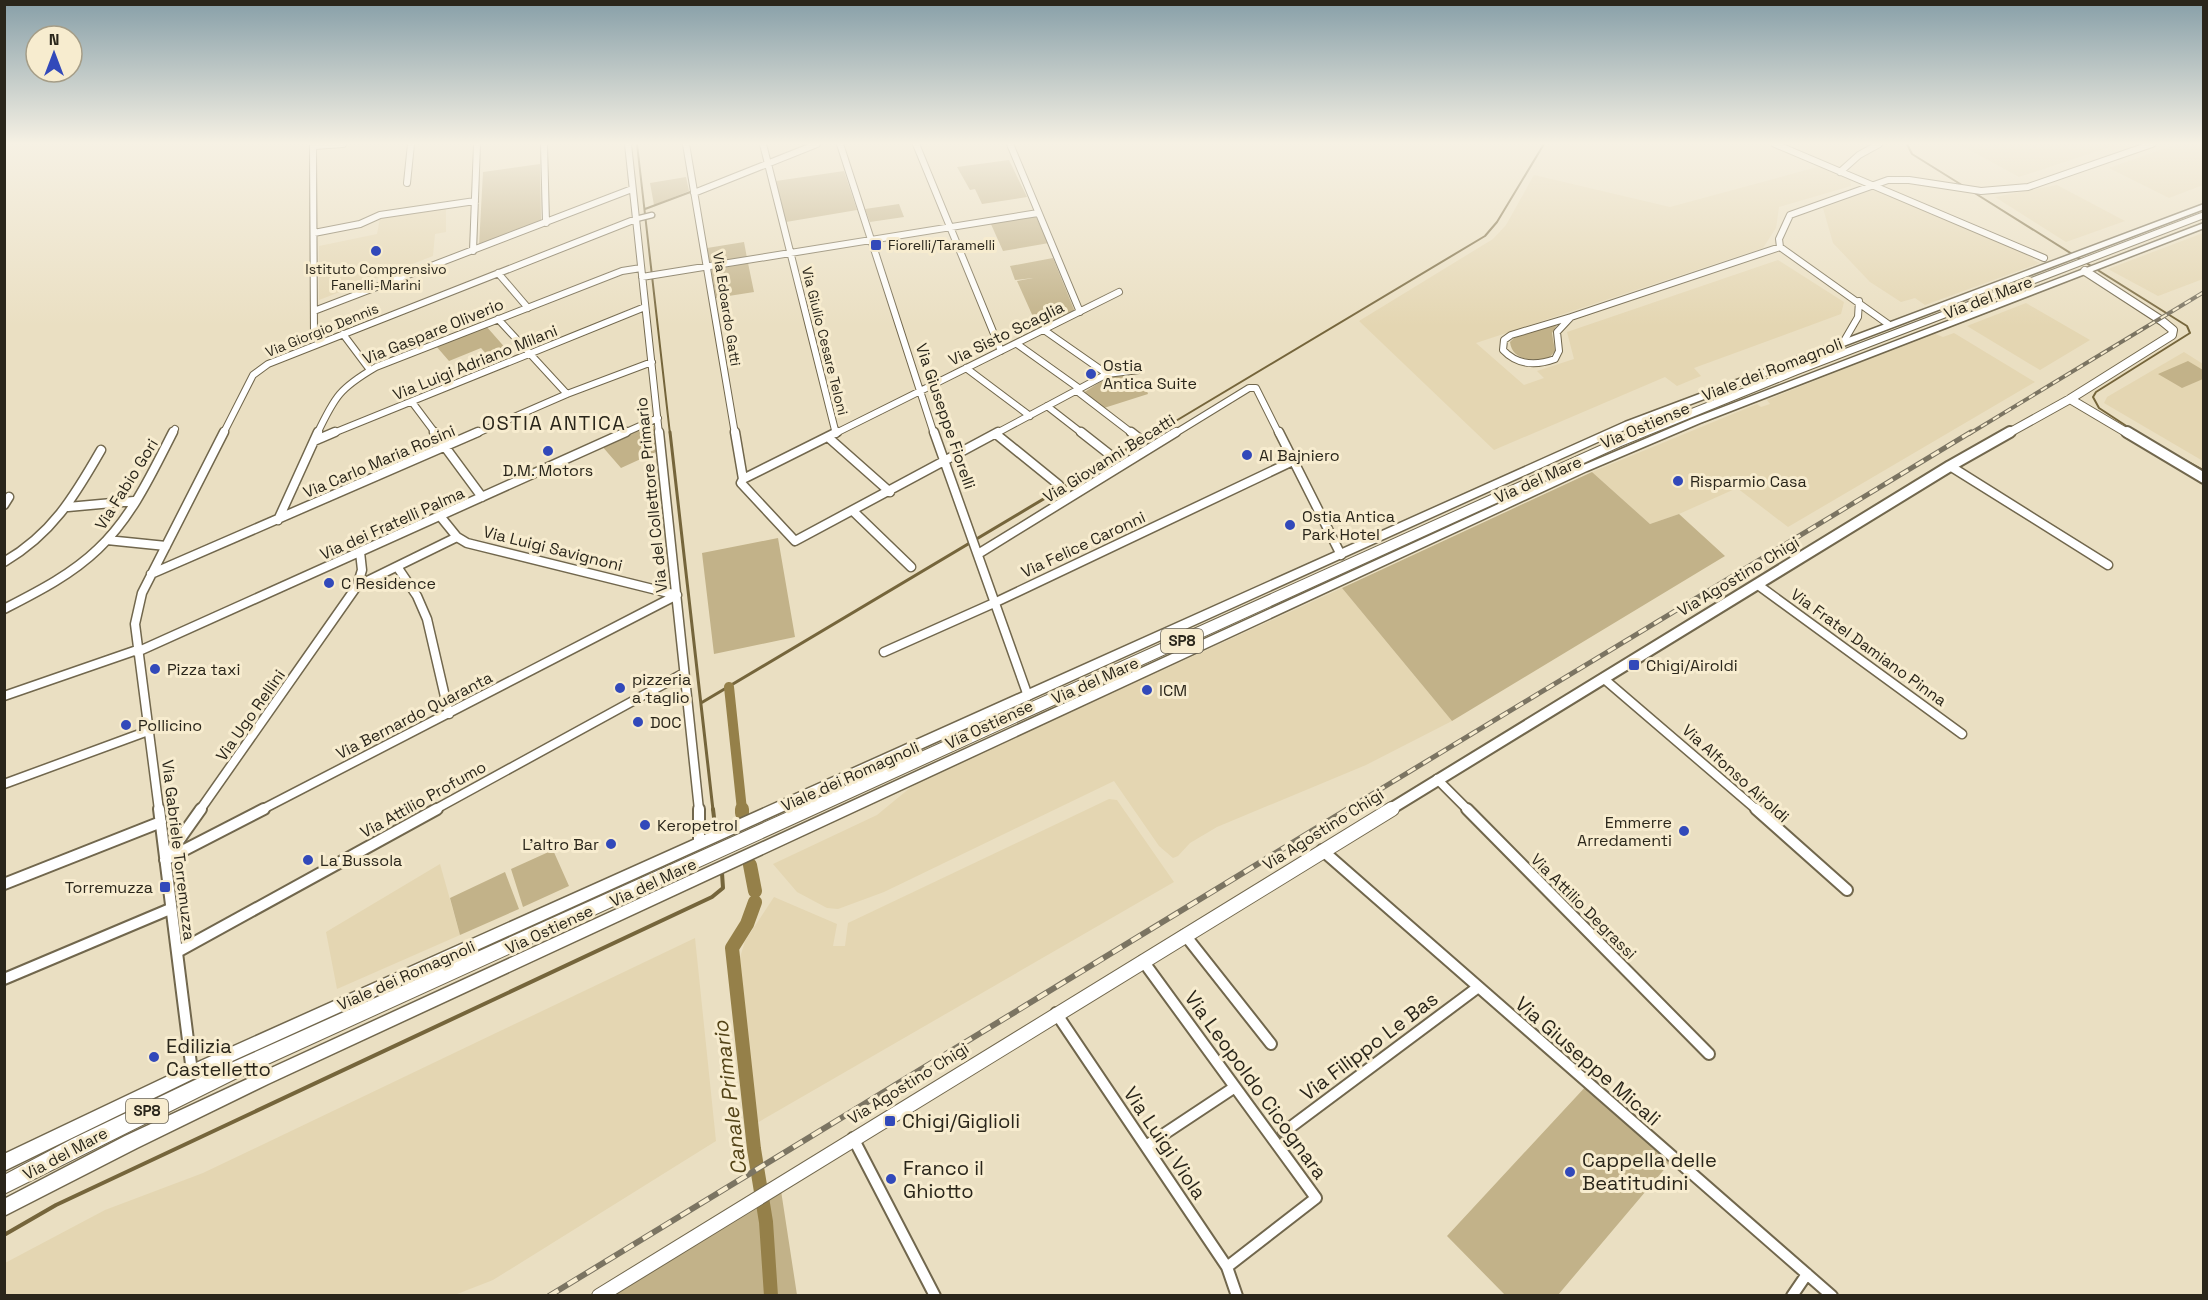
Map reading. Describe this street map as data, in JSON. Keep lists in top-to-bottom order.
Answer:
{
  "streets": {
    "main road": [
      "Via del Mare",
      "Viale dei Romagnoli",
      "Via Ostiense",
      "SP8"
    ],
    "street": [
      "Via Edoardo Gatti",
      "Via Giorgio Dennis",
      "Via Gaspare Oliverio",
      "Via Sisto Scaglia",
      "Via Giulio Cesare Teloni",
      "Via Luigi Adriano Milani",
      "Via Giuseppe Fiorelli",
      "Via Giovanni Becatti",
      "Via Carlo Maria Rosini",
      "Via Fabio Gori",
      "Via del Collettore Primario",
      "Via dei Fratelli Palma",
      "Via Felice Caronni",
      "Via Luigi Savignoni",
      "Via Agostino Chigi",
      "Via Fratel Damiano Pinna",
      "Via Ugo Rellini",
      "Via Bernardo Quaranta",
      "Via Alfonso Airoldi",
      "Via Attilio Profumo",
      "Via Gabriele Torremuzza",
      "Via Attilio Degrassi",
      "Via Filippo Le Bas",
      "Via Giuseppe Micali",
      "Via Leopoldo Cicognara",
      "Via Luigi Viola"
    ]
  },
  "crossings": [
    ["Via del Mare", "Viale dei Romagnoli"],
    ["Via del Mare", "Via Ostiense"],
    ["Via del Mare", "Via Agostino Chigi"],
    ["Via Edoardo Gatti", "Via Sisto Scaglia"],
    ["Via Giorgio Dennis", "Via del Collettore Primario"],
    ["Via Giorgio Dennis", "Via Gabriele Torremuzza"],
    ["Via Gaspare Oliverio", "Via Luigi Adriano Milani"],
    ["Via Gaspare Oliverio", "Via Carlo Maria Rosini"],
    ["Via Gaspare Oliverio", "Via del Collettore Primario"],
    ["Via Sisto Scaglia", "Via Giulio Cesare Teloni"],
    ["Via Sisto Scaglia", "Via Giuseppe Fiorelli"],
    ["Via Luigi Adriano Milani", "Via del Collettore Primario"],
    ["Viale dei Romagnoli", "Via Giuseppe Fiorelli"],
    ["Viale dei Romagnoli", "Via Ostiense"],
    ["Viale dei Romagnoli", "Via del Collettore Primario"],
    ["Viale dei Romagnoli", "Via Agostino Chigi"],
    ["Viale dei Romagnoli", "Via Gabriele Torremuzza"],
    ["Via Giuseppe Fiorelli", "Via Giovanni Becatti"],
    ["Via Giuseppe Fiorelli", "Via Felice Caronni"],
    ["Via Ostiense", "Via Agostino Chigi"],
    ["Via Giovanni Becatti", "Via Felice Caronni"],
    ["Via Carlo Maria Rosini", "Via del Collettore Primario"],
    ["Via Carlo Maria Rosini", "Via Gabriele Torremuzza"],
    ["Via del Collettore Primario", "Via dei Fratelli Palma"],
    ["Via del Collettore Primario", "Via Luigi Savignoni"],
    ["Via del Collettore Primario", "Via Bernardo Quaranta"],
    ["Via del Collettore Primario", "Via Attilio Profumo"],
    ["Via dei Fratelli Palma", "Via Gabriele Torremuzza"],
    ["Via Luigi Savignoni", "Via Bernardo Quaranta"],
    ["Via Agostino Chigi", "Via Fratel Damiano Pinna"],
    ["Via Agostino Chigi", "Via Alfonso Airoldi"],
    ["Via Agostino Chigi", "Via Attilio Degrassi"],
    ["Via Agostino Chigi", "Via Giuseppe Micali"],
    ["Via Agostino Chigi", "Via Leopoldo Cicognara"],
    ["Via Agostino Chigi", "Via Luigi Viola"],
    ["Via Ugo Rellini", "Via Bernardo Quaranta"],
    ["Via Ugo Rellini", "Via Gabriele Torremuzza"],
    ["Via Bernardo Quaranta", "Via Gabriele Torremuzza"],
    ["Via Attilio Profumo", "Via Gabriele Torremuzza"],
    ["Via Filippo Le Bas", "Via Giuseppe Micali"],
    ["Via Leopoldo Cicognara", "Via Luigi Viola"]
  ],
  "districts": ["OSTIA ANTICA"],
  "water": ["Canale Primario"],
  "places": {
    "transit": [
      "Fiorelli/Taramelli",
      "Chigi/Airoldi",
      "Torremuzza",
      "Chigi/Giglioli"
    ],
    "other": [
      "Istituto Comprensivo Fanelli-Marini",
      "Ostia Antica Suite",
      "D.M. Motors",
      "Al Bajniero",
      "Risparmio Casa",
      "Ostia Antica Park Hotel",
      "C Residence",
      "Pizza taxi",
      "pizzeria a taglio",
      "ICM",
      "DOC",
      "Pollicino",
      "Keropetrol",
      "Emmerre Arredamenti",
      "L’altro Bar",
      "La Bussola",
      "Edilizia Castelletto",
      "Cappella delle Beatitudini",
      "Franco il Ghiotto"
    ]
  },
  "north": "top"
}
